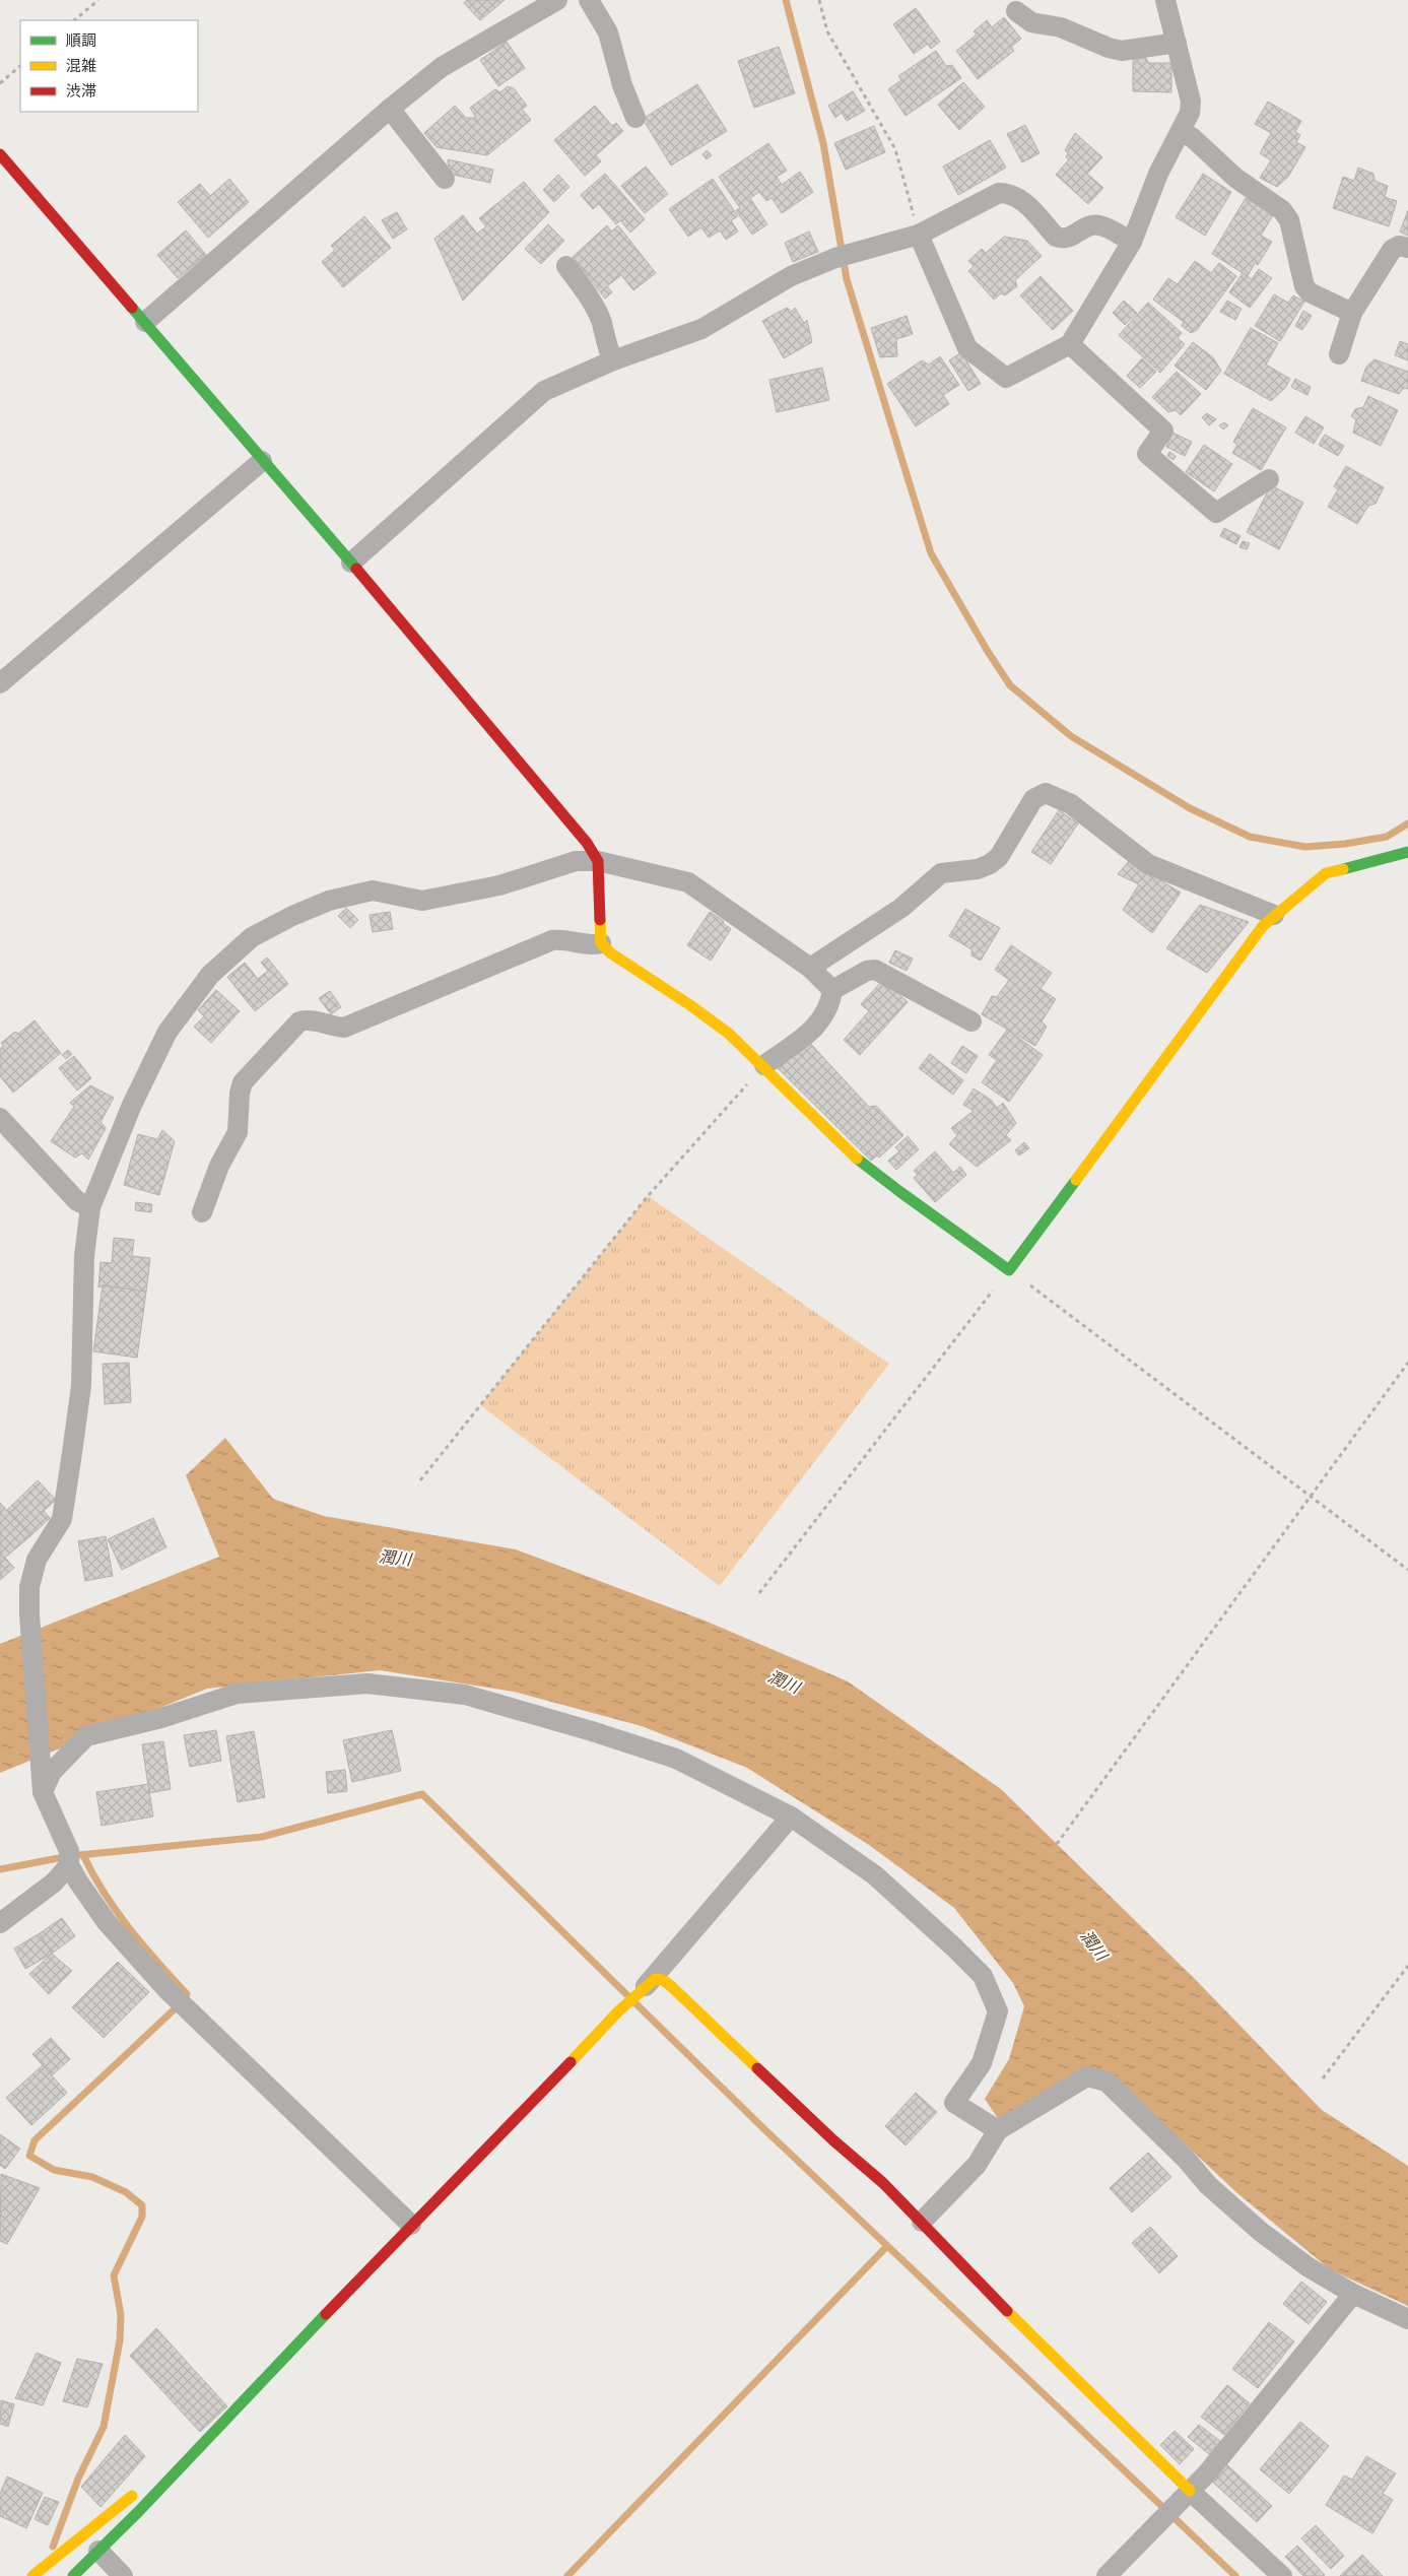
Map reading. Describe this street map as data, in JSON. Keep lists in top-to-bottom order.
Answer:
{
  "water": ["潤川"],
  "legend": ["順調", "混雑", "渋滞"]
}
